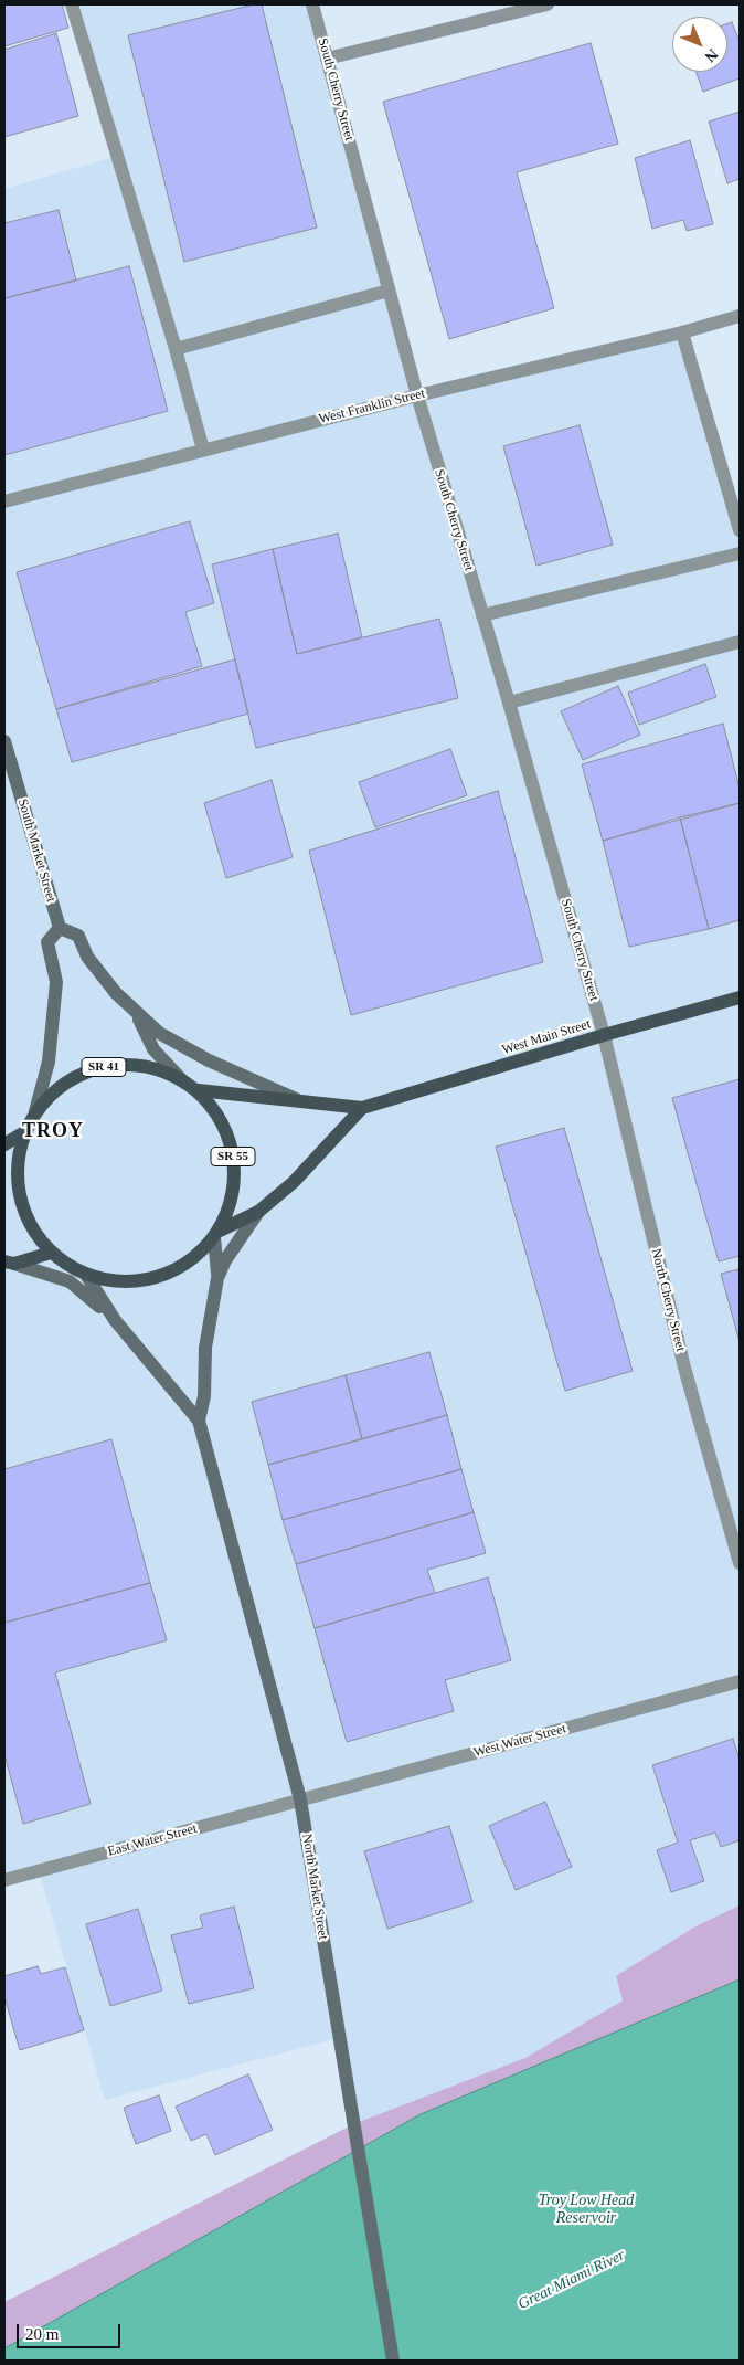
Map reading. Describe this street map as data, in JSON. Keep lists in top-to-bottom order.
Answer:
{
  "streets": {
    "main road": [
      "South Market Street",
      "West Main Street",
      "SR 41",
      "SR 55",
      "North Market Street"
    ],
    "street": [
      "South Cherry Street",
      "West Franklin Street",
      "North Cherry Street",
      "West Water Street",
      "East Water Street"
    ]
  },
  "crossings": [
    ["South Cherry Street", "West Franklin Street"],
    ["South Cherry Street", "West Main Street"],
    ["South Cherry Street", "North Cherry Street"],
    ["West Main Street", "North Cherry Street"],
    ["West Water Street", "East Water Street"],
    ["West Water Street", "North Market Street"],
    ["East Water Street", "North Market Street"]
  ],
  "districts": ["TROY"],
  "water": ["Troy Low Head Reservoir", "Great Miami River"],
  "scale_bar": "20 m",
  "north": "bottom right"
}
